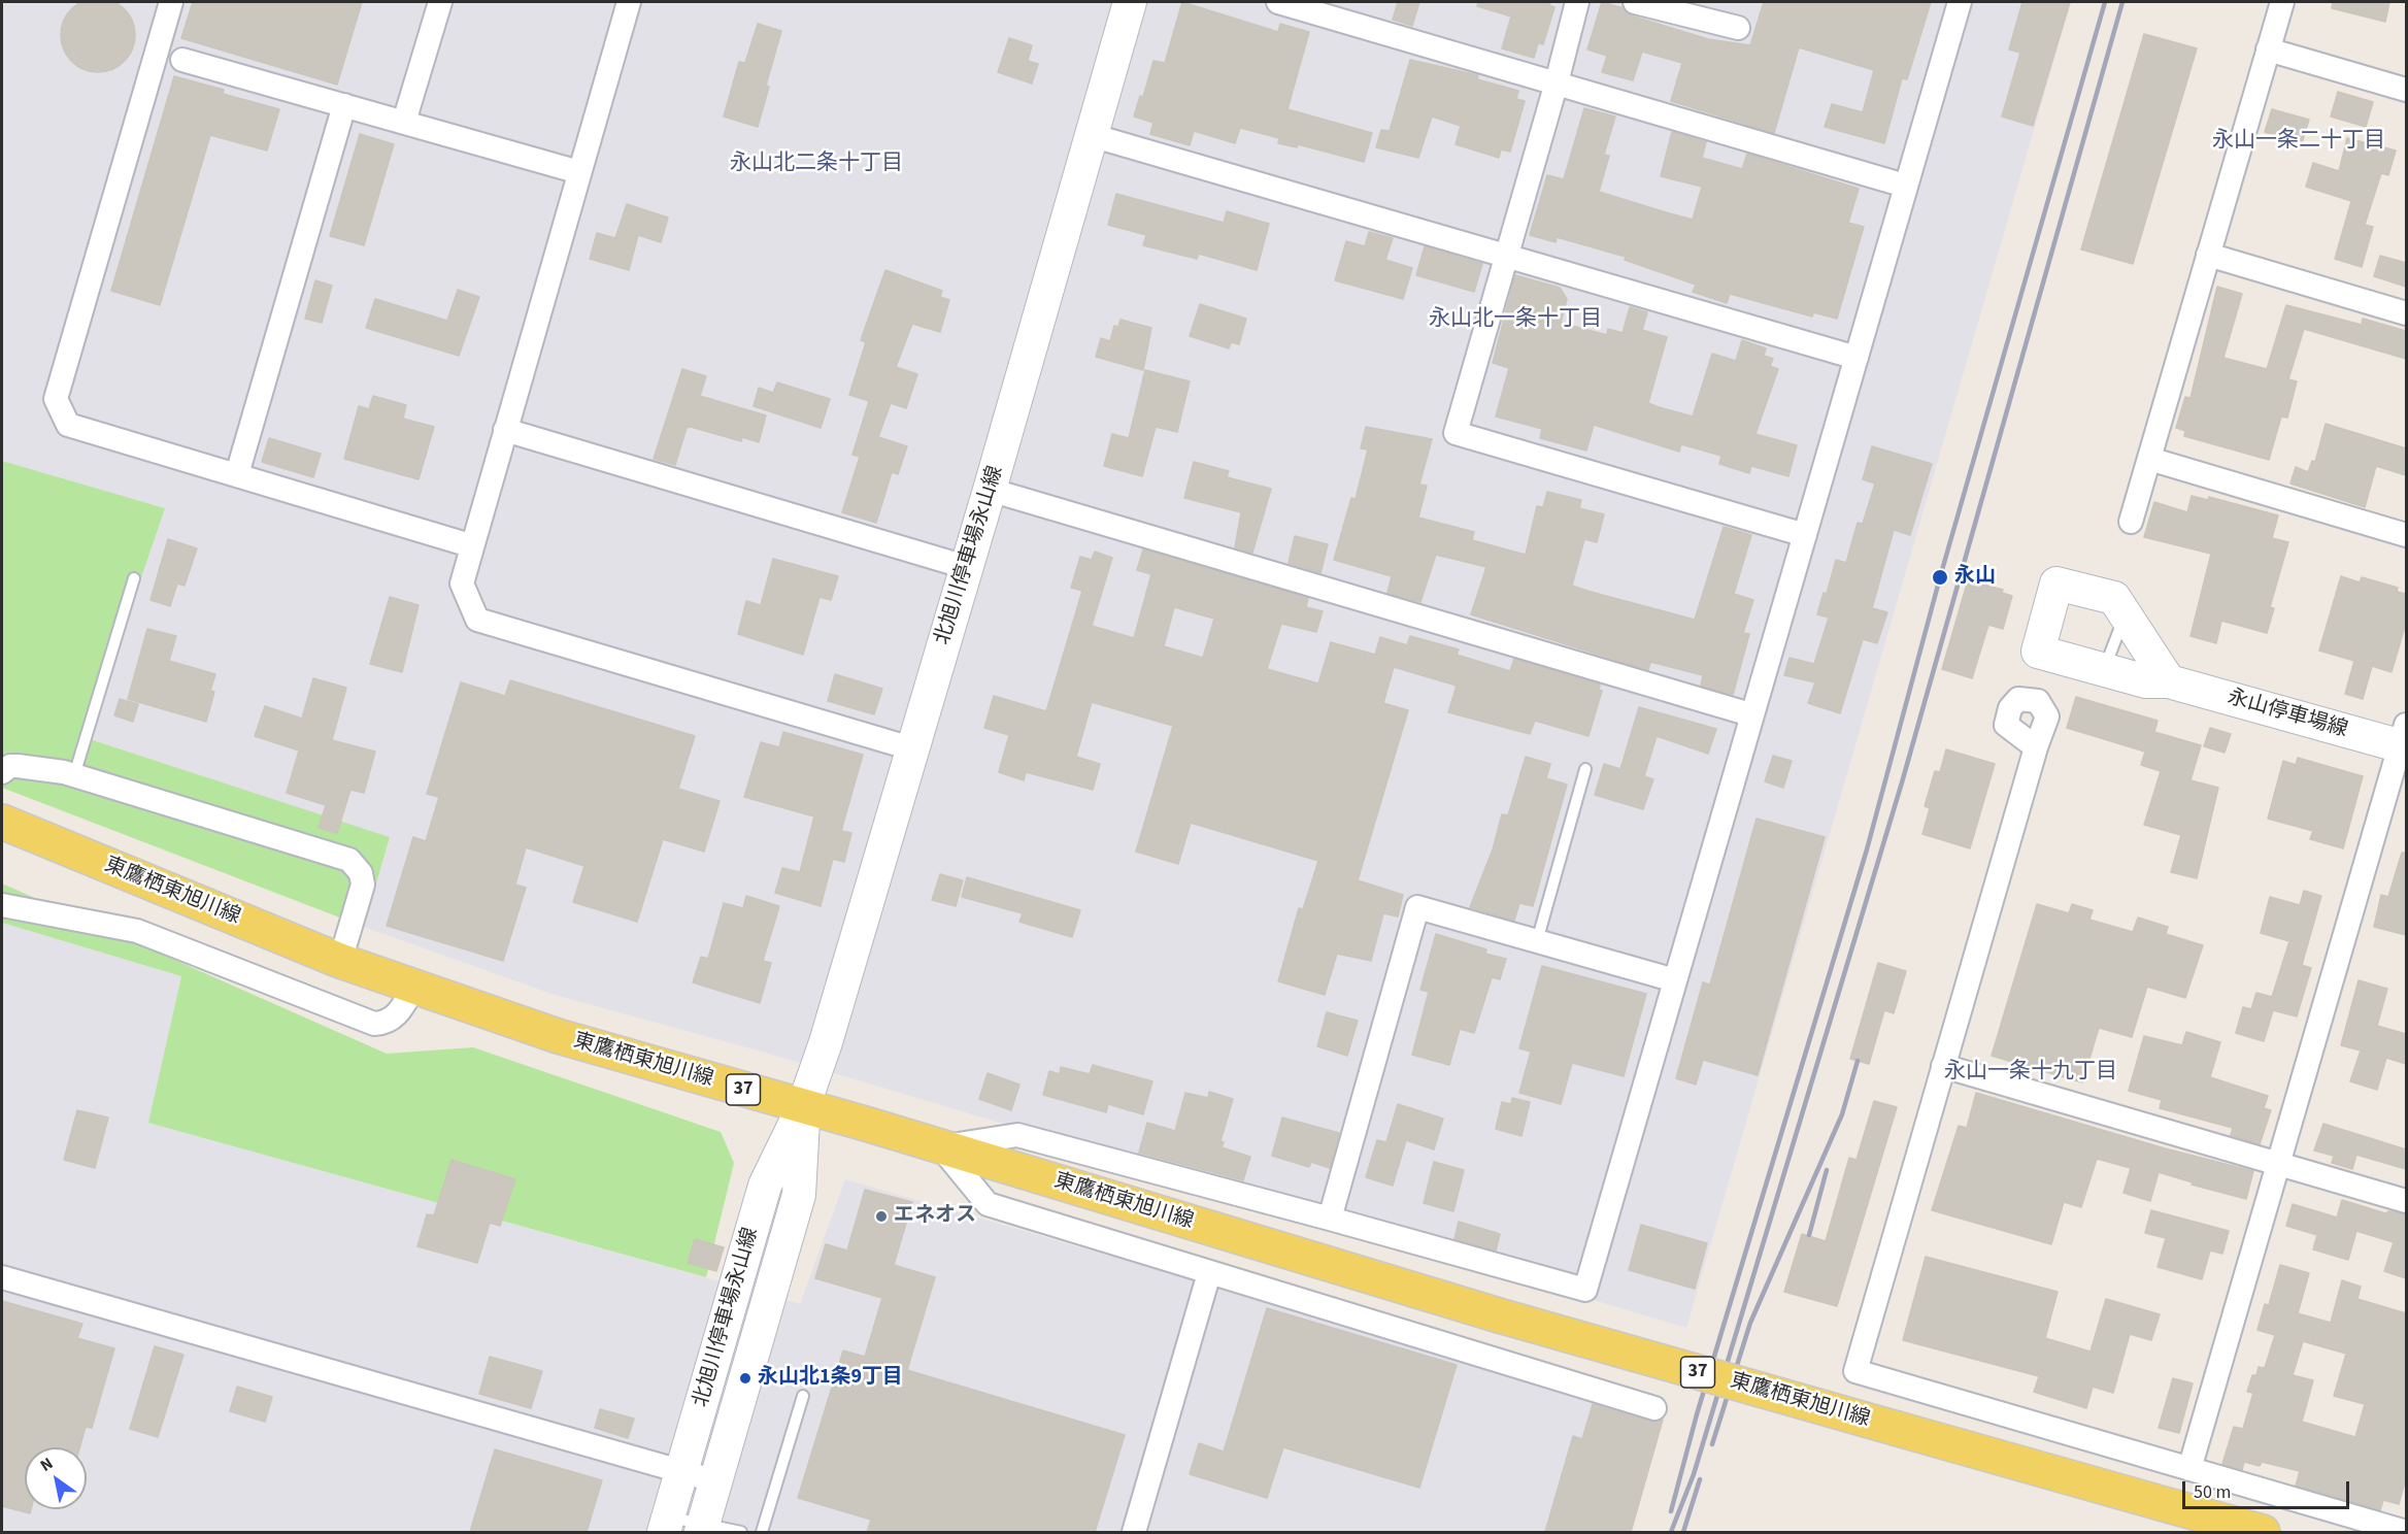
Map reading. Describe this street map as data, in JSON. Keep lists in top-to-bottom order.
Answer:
{
  "streets": {
    "main road": [
      "北旭川停車場永山線",
      "永山停車場線",
      "東鷹栖東旭川線",
      "37"
    ]
  },
  "crossings": [
    ["北旭川停車場永山線", "東鷹栖東旭川線"]
  ],
  "districts": [
    "永山一条二十丁目",
    "永山北二条十丁目",
    "永山北一条十丁目",
    "永山一条十九丁目"
  ],
  "places": ["永山", "エネオス", "永山北1条9丁目"],
  "scale_bar": "50 m",
  "north": "top left"
}
